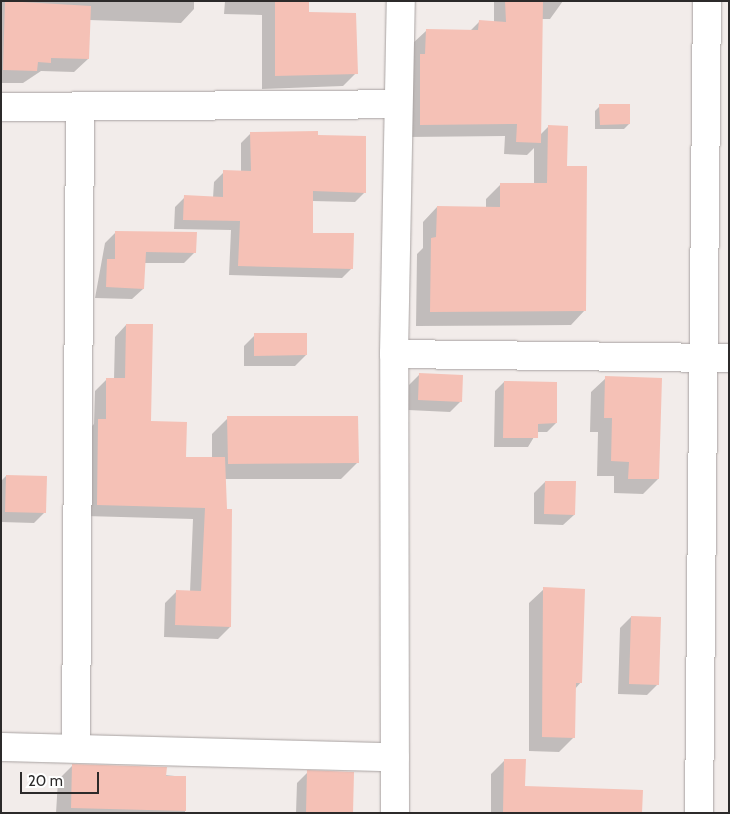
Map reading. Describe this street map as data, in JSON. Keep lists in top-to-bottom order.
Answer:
{
  "scale_bar": "20 m"
}
